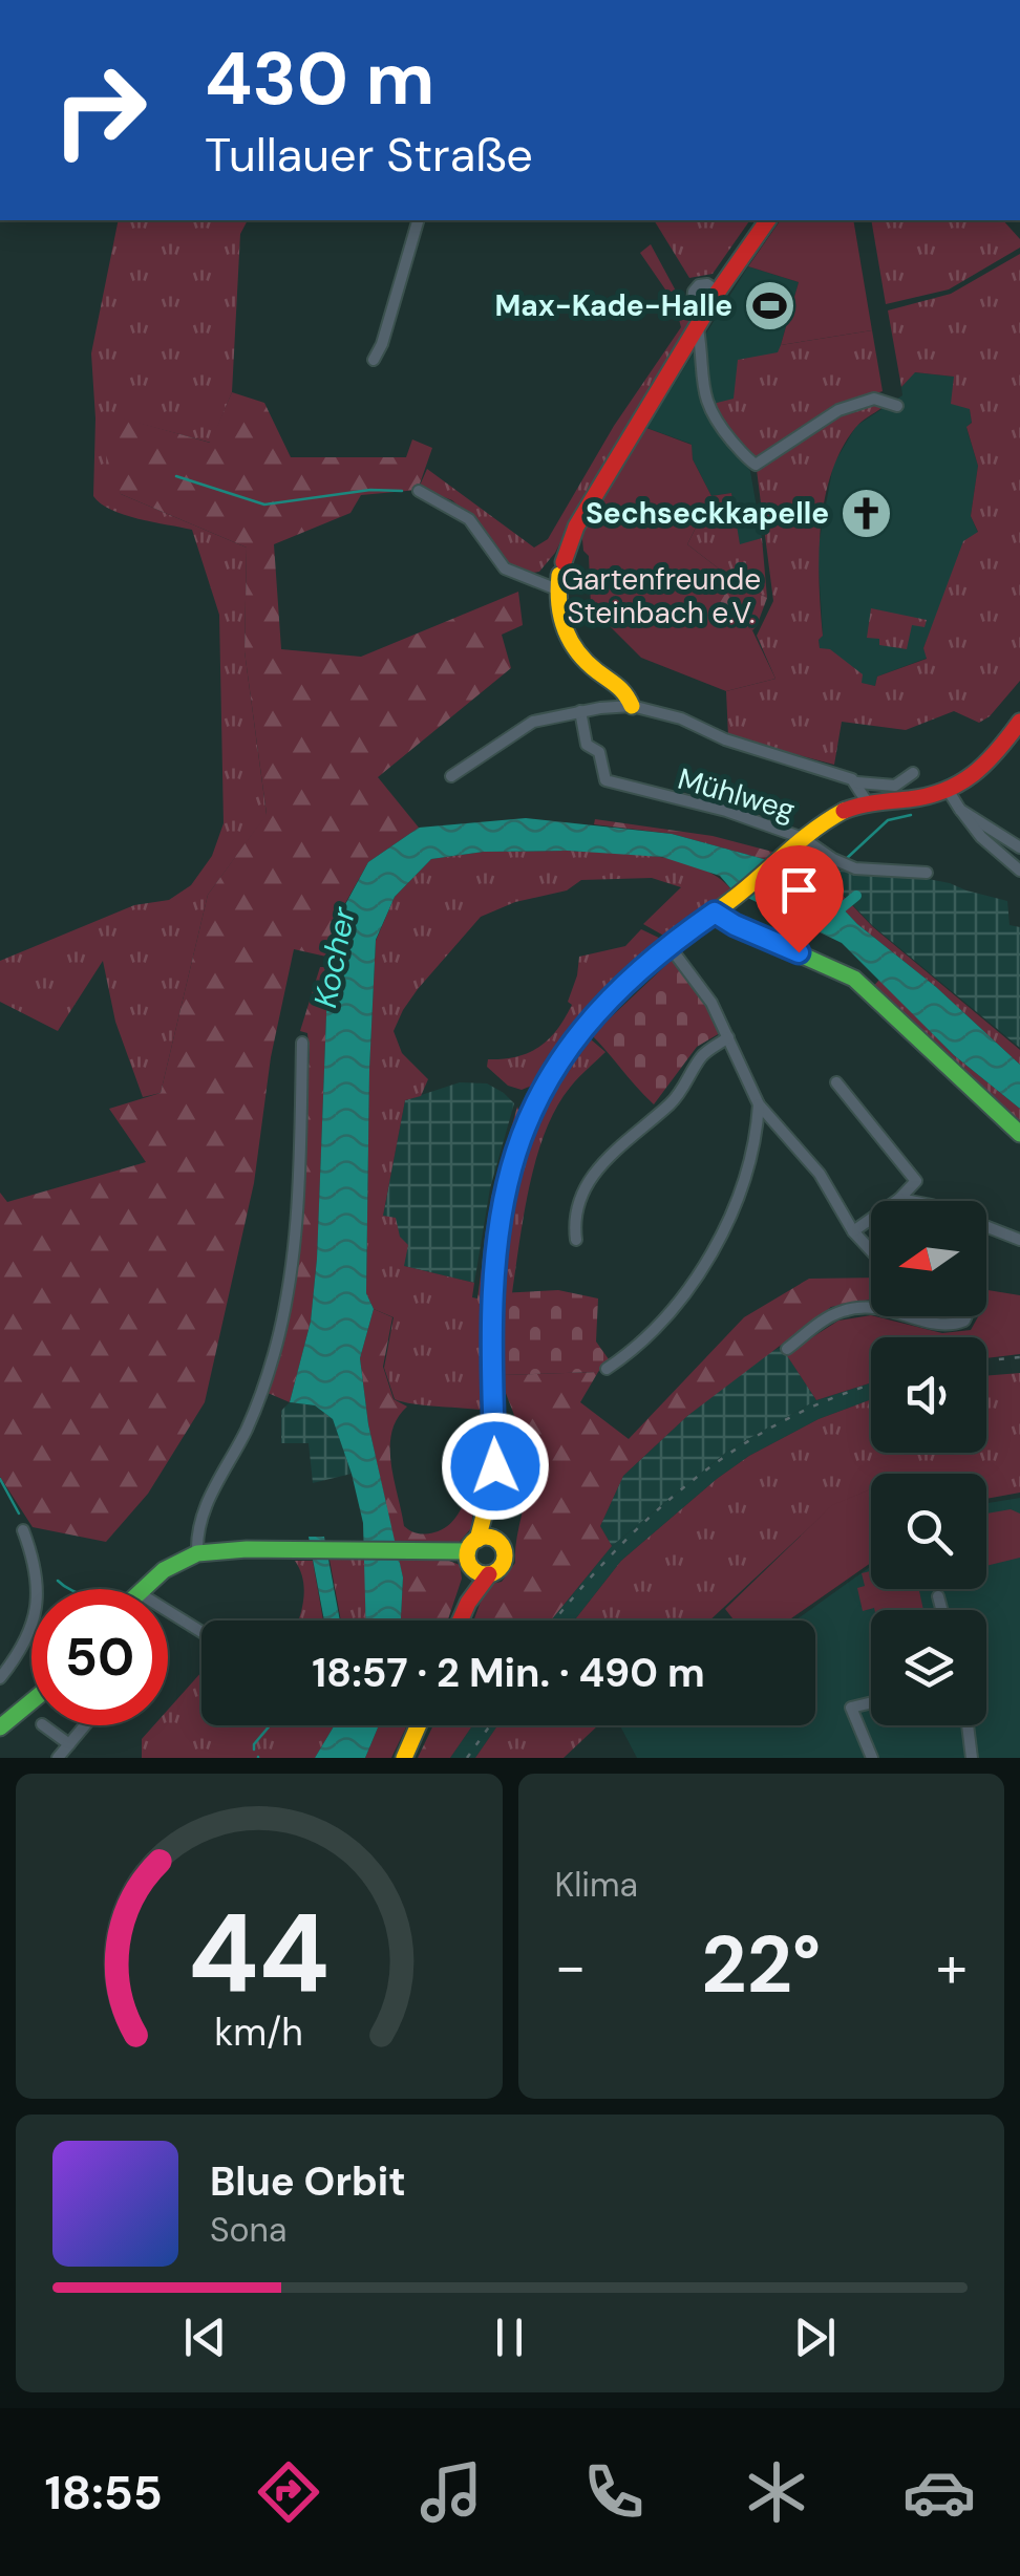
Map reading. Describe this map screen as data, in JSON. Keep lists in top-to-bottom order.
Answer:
{
  "streets": {
    "street": ["Mühlweg"]
  },
  "water": ["Kocher"],
  "parks": ["Gartenfreunde Steinbach e.V."],
  "places": {
    "sports": ["Max-Kade-Halle"],
    "church": ["Sechseckkapelle"]
  },
  "north": "left",
  "page": {
    "turn": ["430 m", "Tullauer Straße"],
    "limit": "50",
    "trip": "18:57 · 2 Min. · 490 m",
    "tile": "Klima",
    "heat": ["−", "22°", "+"],
    "song": ["Blue Orbit", "Sona"],
    "tabs": "18:55",
    "gauge": ["44", "km/h"]
  }
}
